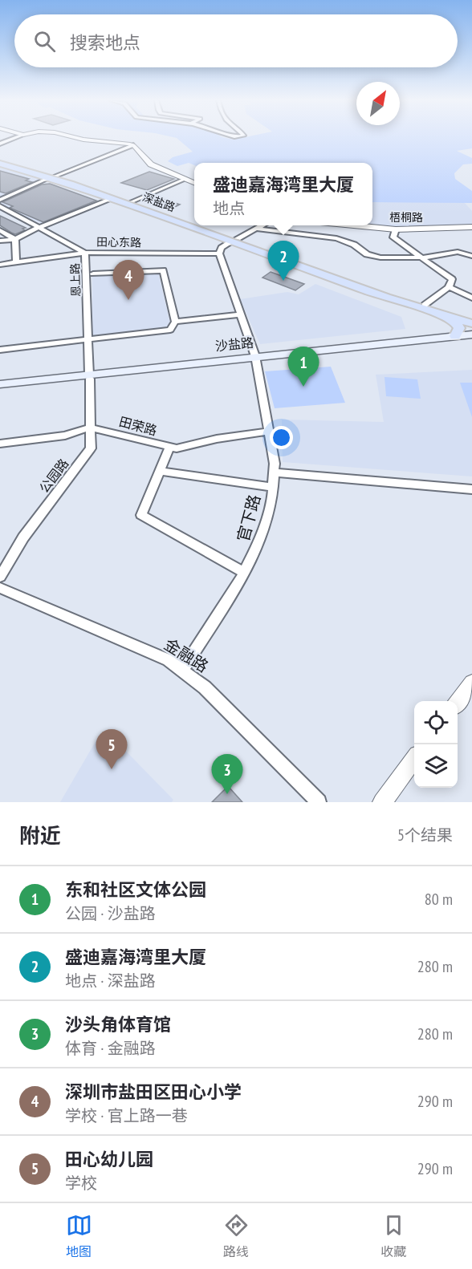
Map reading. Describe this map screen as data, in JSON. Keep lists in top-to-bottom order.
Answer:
{
  "streets": {
    "main road": ["深盐路", "沙盐路"],
    "street": [
      "梧桐路",
      "田心东路",
      "恩上路",
      "田荣路",
      "公园路",
      "官下路",
      "金融路"
    ]
  },
  "crossings": [
    ["田心东路", "恩上路"],
    ["田心东路", "官下路"],
    ["恩上路", "沙盐路"],
    ["恩上路", "公园路"],
    ["沙盐路", "公园路"],
    ["沙盐路", "官下路"],
    ["田荣路", "公园路"],
    ["田荣路", "官下路"],
    ["官下路", "金融路"]
  ],
  "north": "top right",
  "page": {
    "search": "搜索地点",
    "popup": ["盛迪嘉海湾里大厦", "地点"],
    "pins": [
      "2",
      "4",
      "1",
      "5",
      "3"
    ],
    "heading": ["附近", "5个结果"],
    "list": [
      {
        "mark": "1",
        "name": "东和社区文体公园",
        "note": "公园 · 沙盐路",
        "value": "80 m"
      },
      {
        "mark": "2",
        "name": "盛迪嘉海湾里大厦",
        "note": "地点 · 深盐路",
        "value": "280 m"
      },
      {
        "mark": "3",
        "name": "沙头角体育馆",
        "note": "体育 · 金融路",
        "value": "280 m"
      },
      {
        "mark": "4",
        "name": "深圳市盐田区田心小学",
        "note": "学校 · 官上路一巷",
        "value": "290 m"
      },
      {
        "mark": "5",
        "name": "田心幼儿园",
        "note": "学校",
        "value": "290 m"
      }
    ],
    "nav": ["地图", "路线", "收藏"]
  }
}
